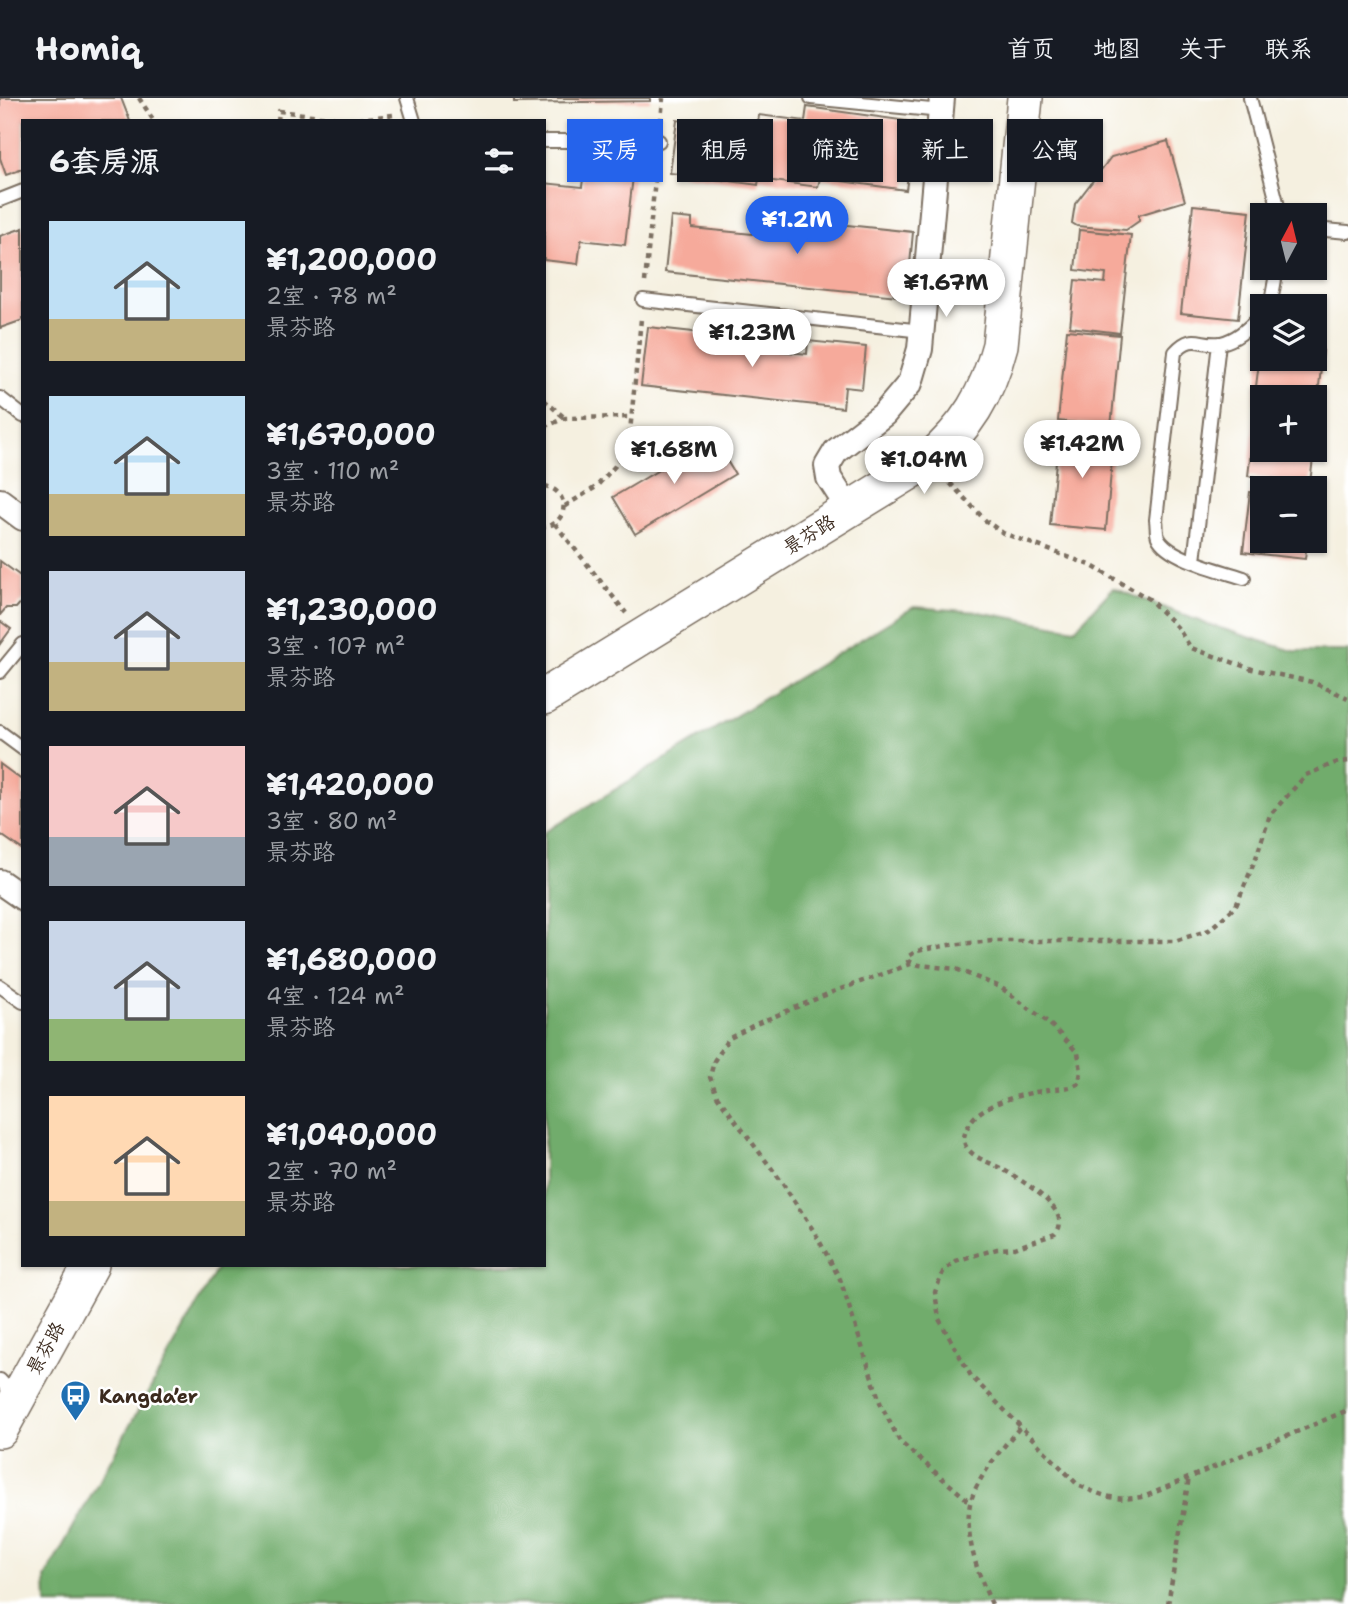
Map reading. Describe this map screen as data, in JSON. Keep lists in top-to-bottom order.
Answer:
{
  "streets": {
    "street": ["景芬路"]
  },
  "places": {
    "bus stop": ["Kangda’er"]
  },
  "north": "top",
  "page": {
    "header": "Homiq",
    "nav": [
      "首页",
      "地图",
      "关于",
      "联系"
    ],
    "chip": [
      "买房",
      "租房",
      "筛选",
      "新上",
      "公寓"
    ],
    "heading": "6套房源",
    "price": [
      "¥1.2M",
      "¥1.67M",
      "¥1.23M",
      "¥1.42M",
      "¥1.68M",
      "¥1.04M"
    ],
    "map_buttons": ["+", "−"],
    "list": [
      {
        "name": "¥1,200,000",
        "note": "2室 · 78 m² · 景芬路"
      },
      {
        "name": "¥1,670,000",
        "note": "3室 · 110 m² · 景芬路"
      },
      {
        "name": "¥1,230,000",
        "note": "3室 · 107 m² · 景芬路"
      },
      {
        "name": "¥1,420,000",
        "note": "3室 · 80 m² · 景芬路"
      },
      {
        "name": "¥1,680,000",
        "note": "4室 · 124 m² · 景芬路"
      },
      {
        "name": "¥1,040,000",
        "note": "2室 · 70 m² · 景芬路"
      }
    ]
  }
}
